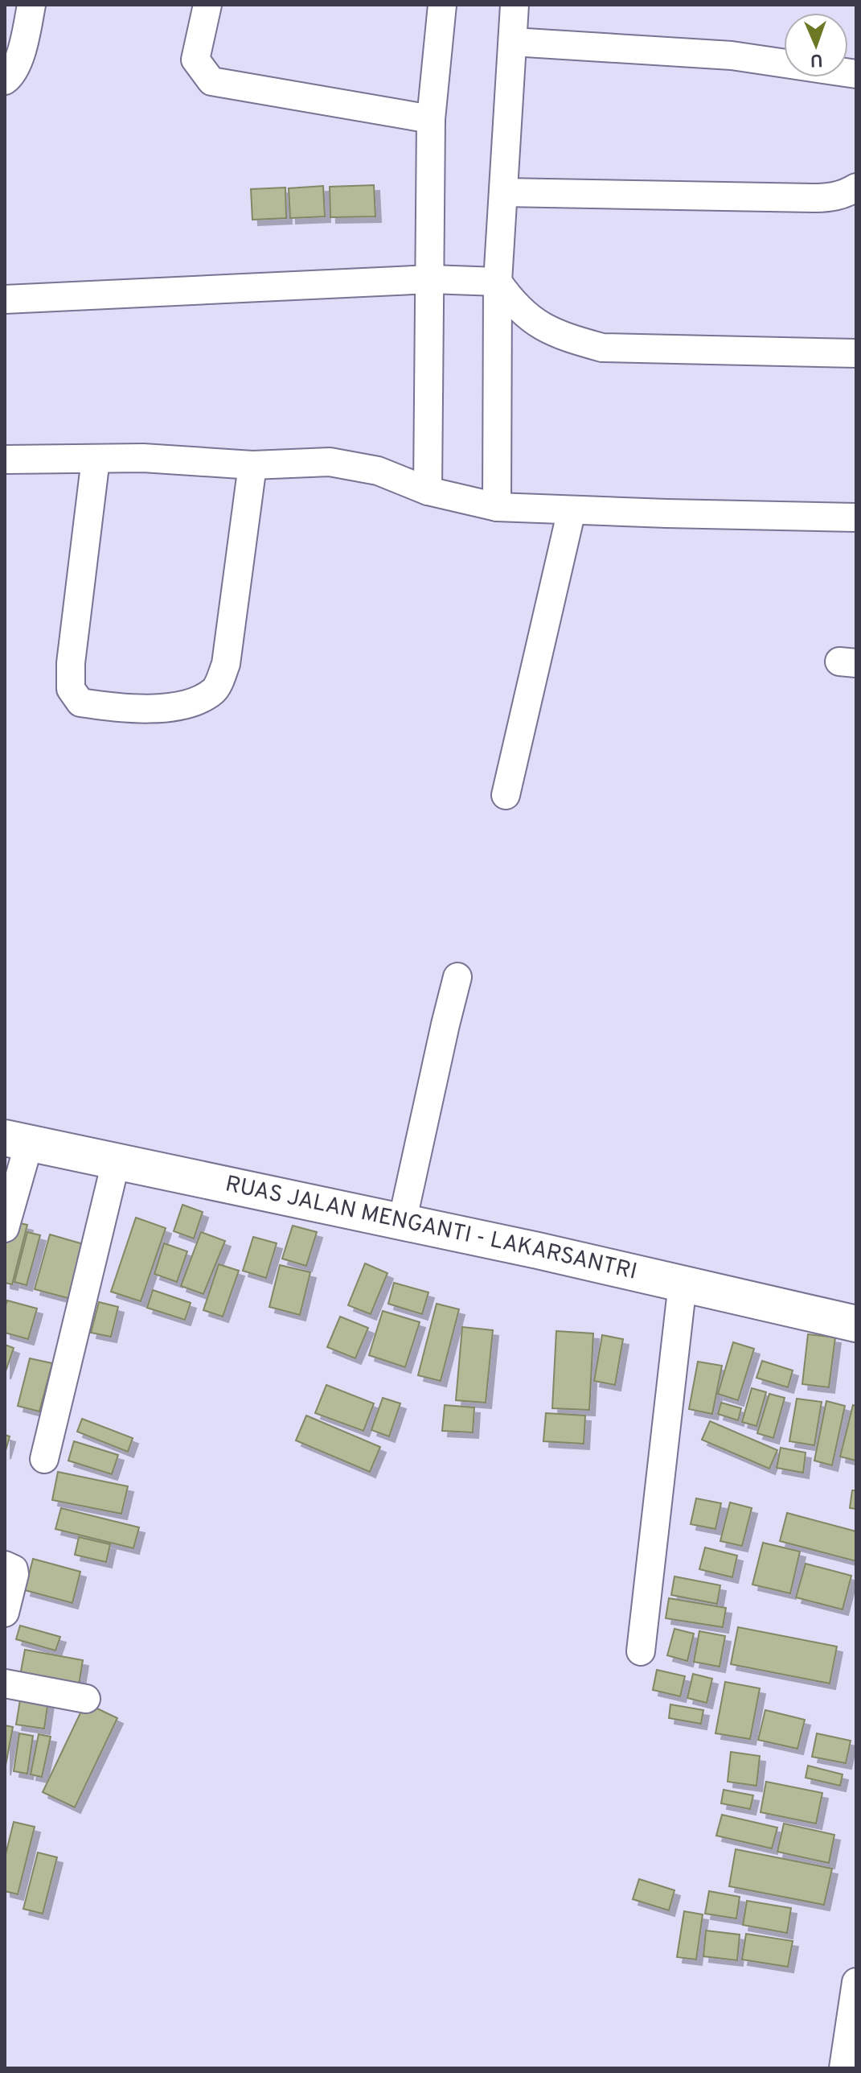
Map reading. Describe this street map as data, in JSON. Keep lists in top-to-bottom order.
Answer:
{
  "streets": {
    "main road": ["RUAS JALAN MENGANTI - LAKARSANTRI"]
  },
  "north": "bottom"
}
